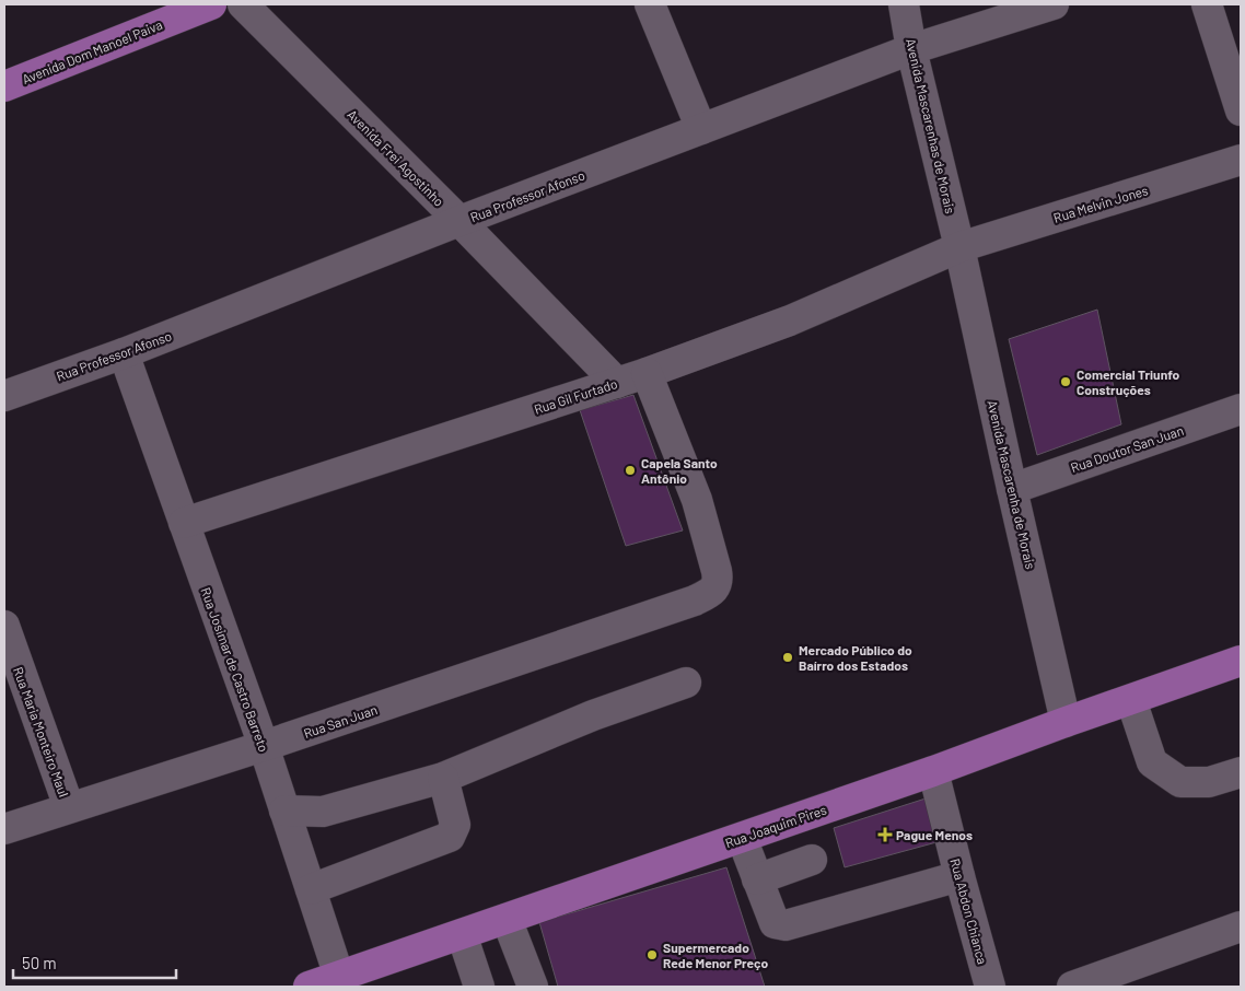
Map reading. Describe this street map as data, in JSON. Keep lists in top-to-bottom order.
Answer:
{
  "streets": {
    "main road": ["Avenida Dom Manoel Paiva", "Rua Joaquim Pires"],
    "street": [
      "Avenida Mascarenhas de Morais",
      "Avenida Frei Agostinho",
      "Rua Professor Afonso",
      "Rua Melvin Jones",
      "Rua Gil Furtado",
      "Rua Doutor San Juan",
      "Avenida Mascarenha de Morais",
      "Rua Josimar de Castro Barreto",
      "Rua San Juan",
      "Rua Maria Monteiro Maul",
      "Rua Abdon Chianca"
    ]
  },
  "crossings": [
    ["Avenida Mascarenhas de Morais", "Rua Professor Afonso"],
    ["Avenida Mascarenhas de Morais", "Rua Melvin Jones"],
    ["Avenida Mascarenhas de Morais", "Rua Gil Furtado"],
    ["Avenida Mascarenhas de Morais", "Avenida Mascarenha de Morais"],
    ["Avenida Frei Agostinho", "Rua Professor Afonso"],
    ["Avenida Frei Agostinho", "Rua Gil Furtado"],
    ["Rua Professor Afonso", "Rua Josimar de Castro Barreto"],
    ["Rua Melvin Jones", "Rua Gil Furtado"],
    ["Rua Melvin Jones", "Avenida Mascarenha de Morais"],
    ["Rua Gil Furtado", "Avenida Mascarenha de Morais"],
    ["Rua Gil Furtado", "Rua Josimar de Castro Barreto"],
    ["Rua Gil Furtado", "Rua San Juan"],
    ["Rua Doutor San Juan", "Avenida Mascarenha de Morais"],
    ["Avenida Mascarenha de Morais", "Rua Joaquim Pires"],
    ["Rua Josimar de Castro Barreto", "Rua San Juan"],
    ["Rua Josimar de Castro Barreto", "Rua Joaquim Pires"],
    ["Rua San Juan", "Rua Maria Monteiro Maul"],
    ["Rua Joaquim Pires", "Rua Abdon Chianca"]
  ],
  "places": {
    "other": [
      "Comercial Triunfo Construções",
      "Capela Santo Antônio",
      "Mercado Público do Baírro dos Estados",
      "Supermercado Rede Menor Preço"
    ],
    "health": ["Pague Menos"]
  },
  "scale_bar": "50 m"
}
